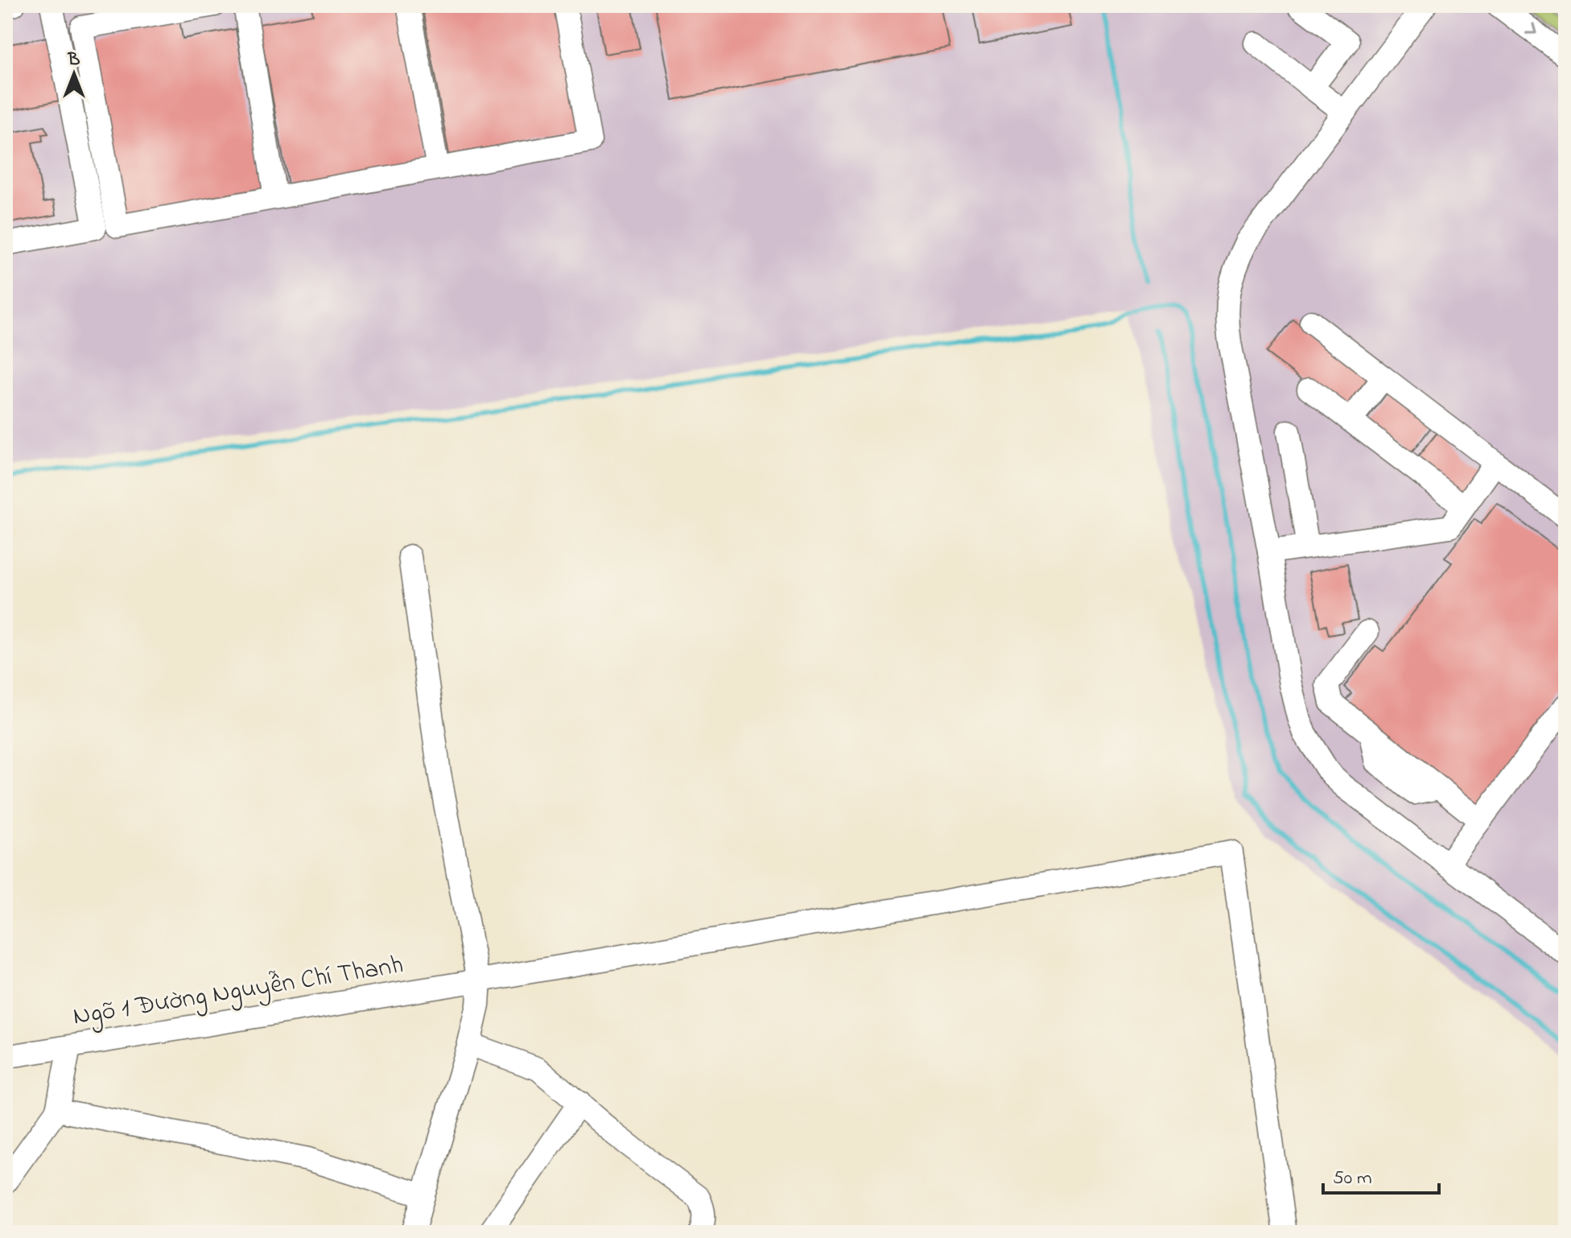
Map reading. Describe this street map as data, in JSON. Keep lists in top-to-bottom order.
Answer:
{
  "streets": {
    "street": ["Ngõ 1 Đường Nguyễn Chí Thanh"]
  },
  "scale_bar": "50 m",
  "north": "top"
}
